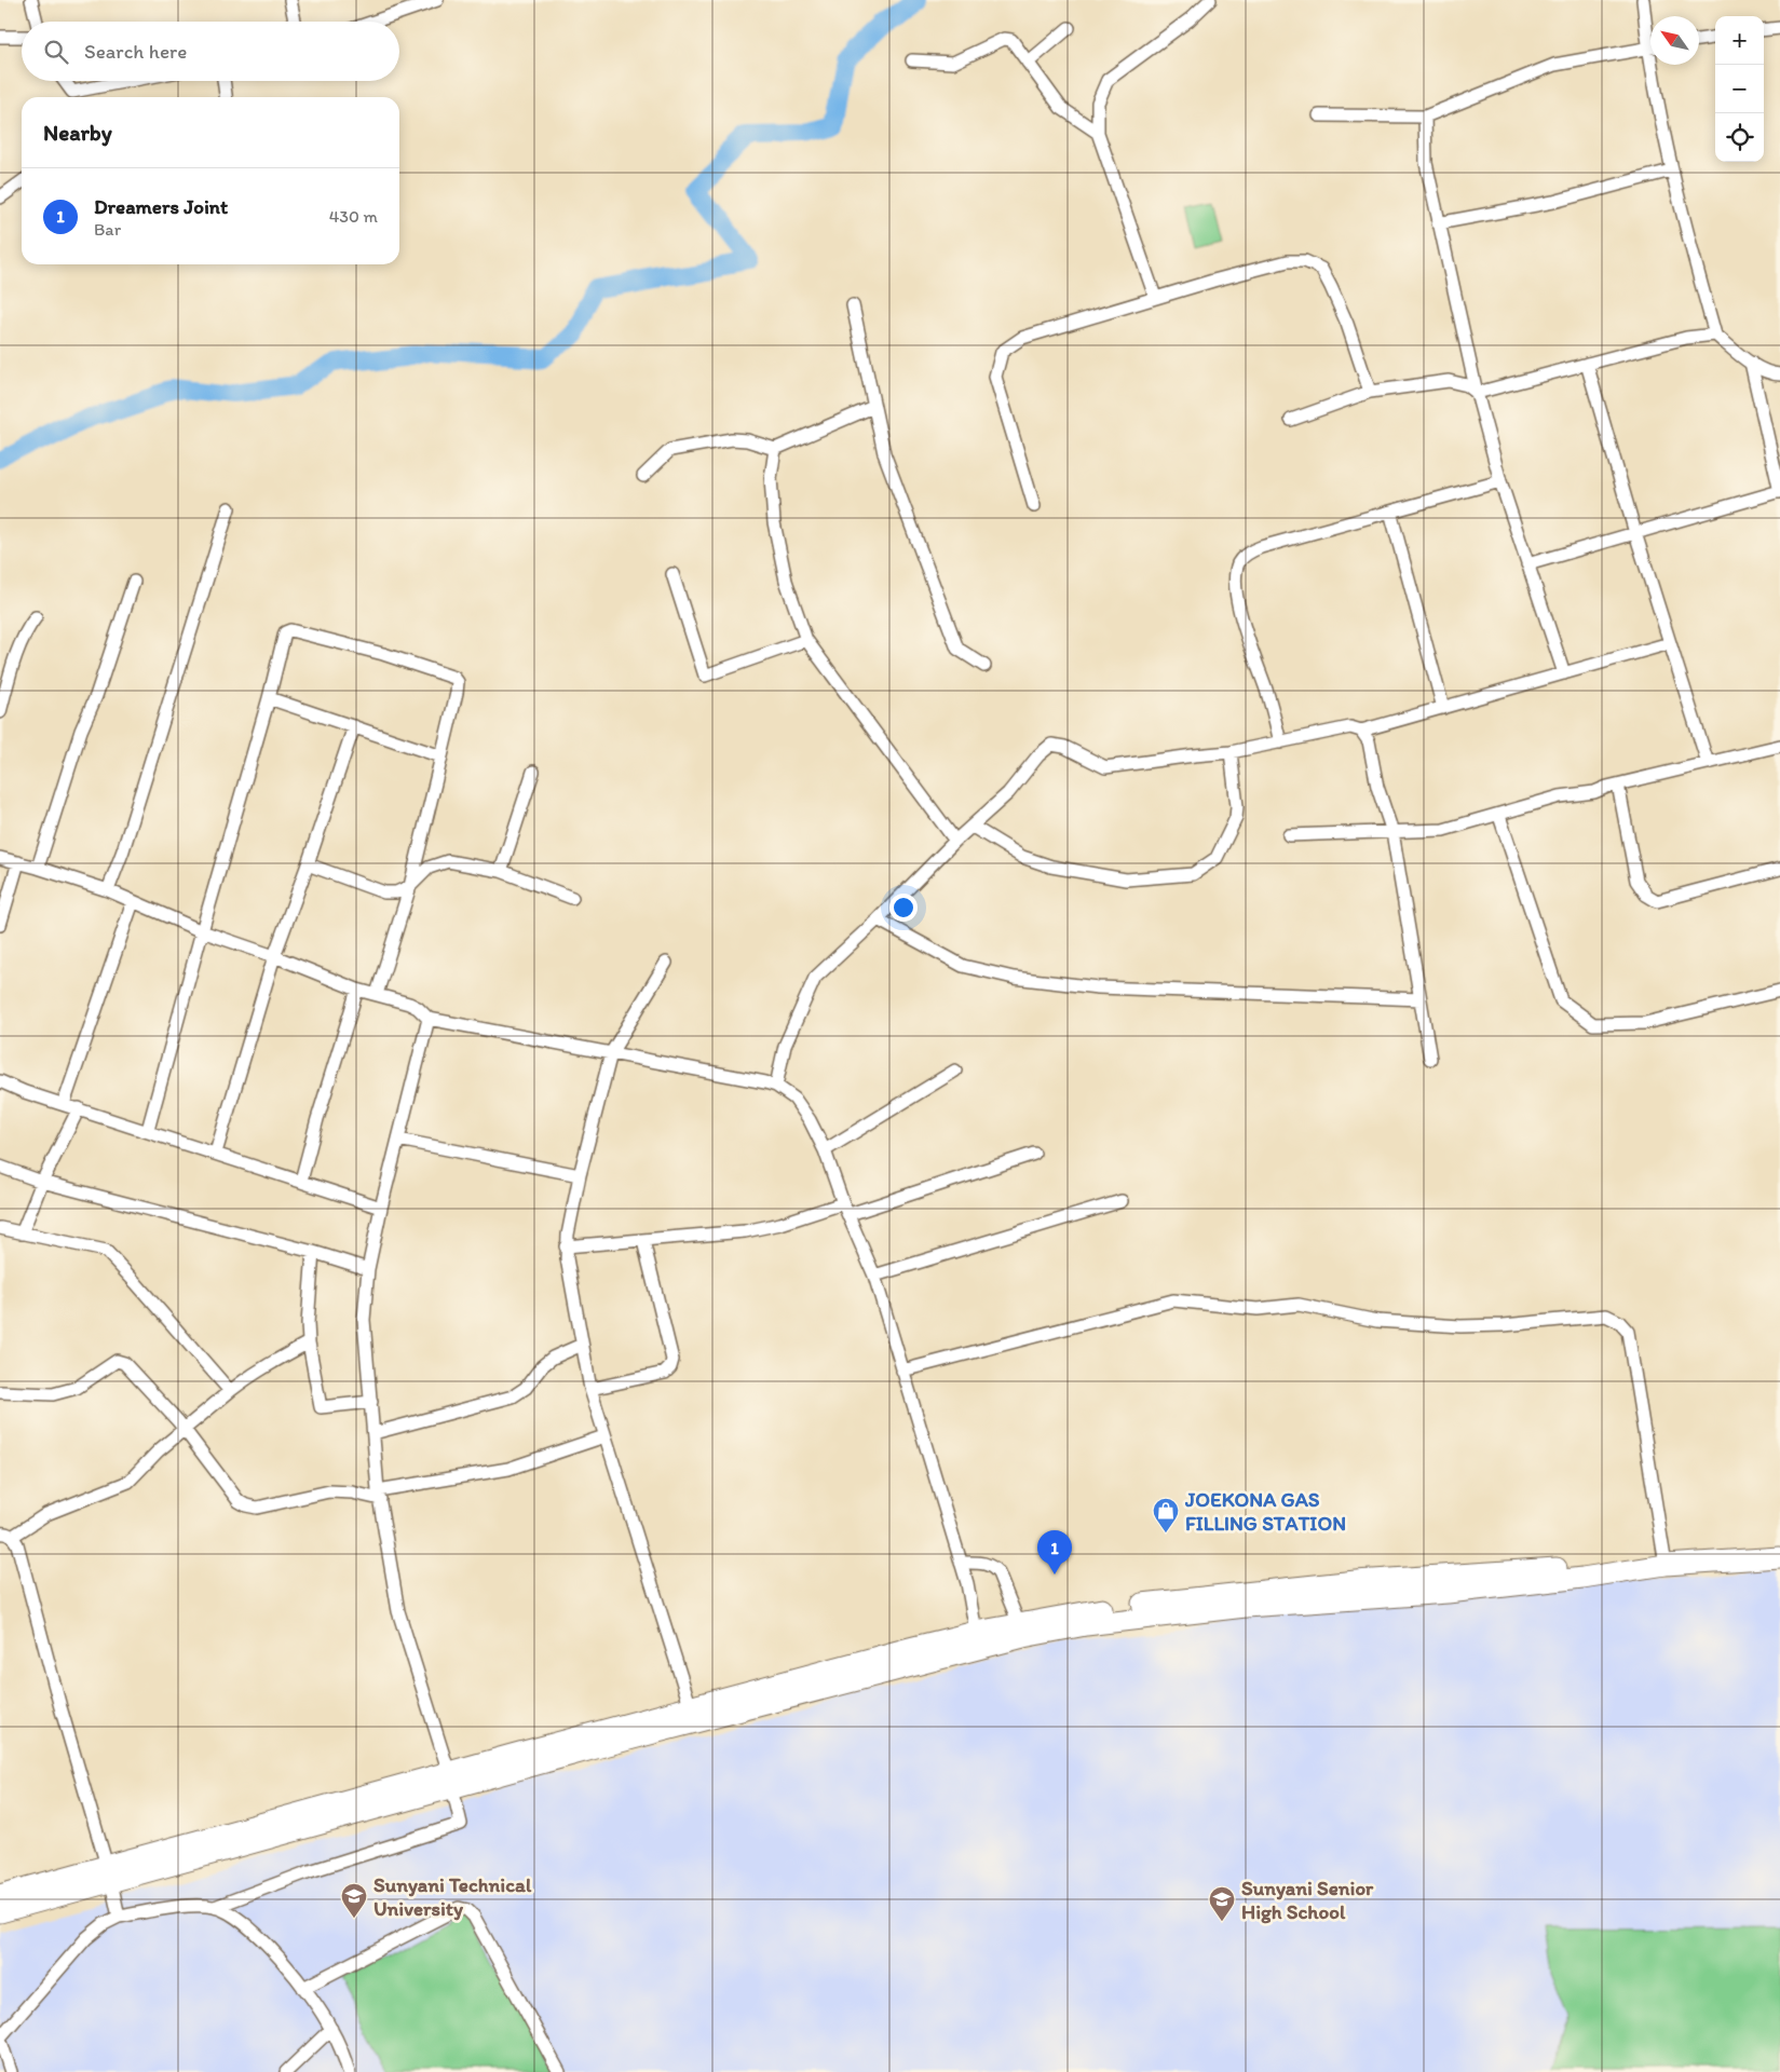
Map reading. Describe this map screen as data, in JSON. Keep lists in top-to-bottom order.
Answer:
{
  "places": {
    "shop": ["JOEKONA GAS FILLING STATION"],
    "school or university": ["Sunyani Technical University", "Sunyani Senior High School"]
  },
  "north": "top left",
  "page": {
    "map_buttons": ["+", "−"],
    "search": "Search here",
    "heading": "Nearby",
    "list": [
      {
        "mark": "1",
        "name": "Dreamers Joint",
        "note": "Bar",
        "value": "430 m"
      }
    ],
    "pins": "1"
  }
}
